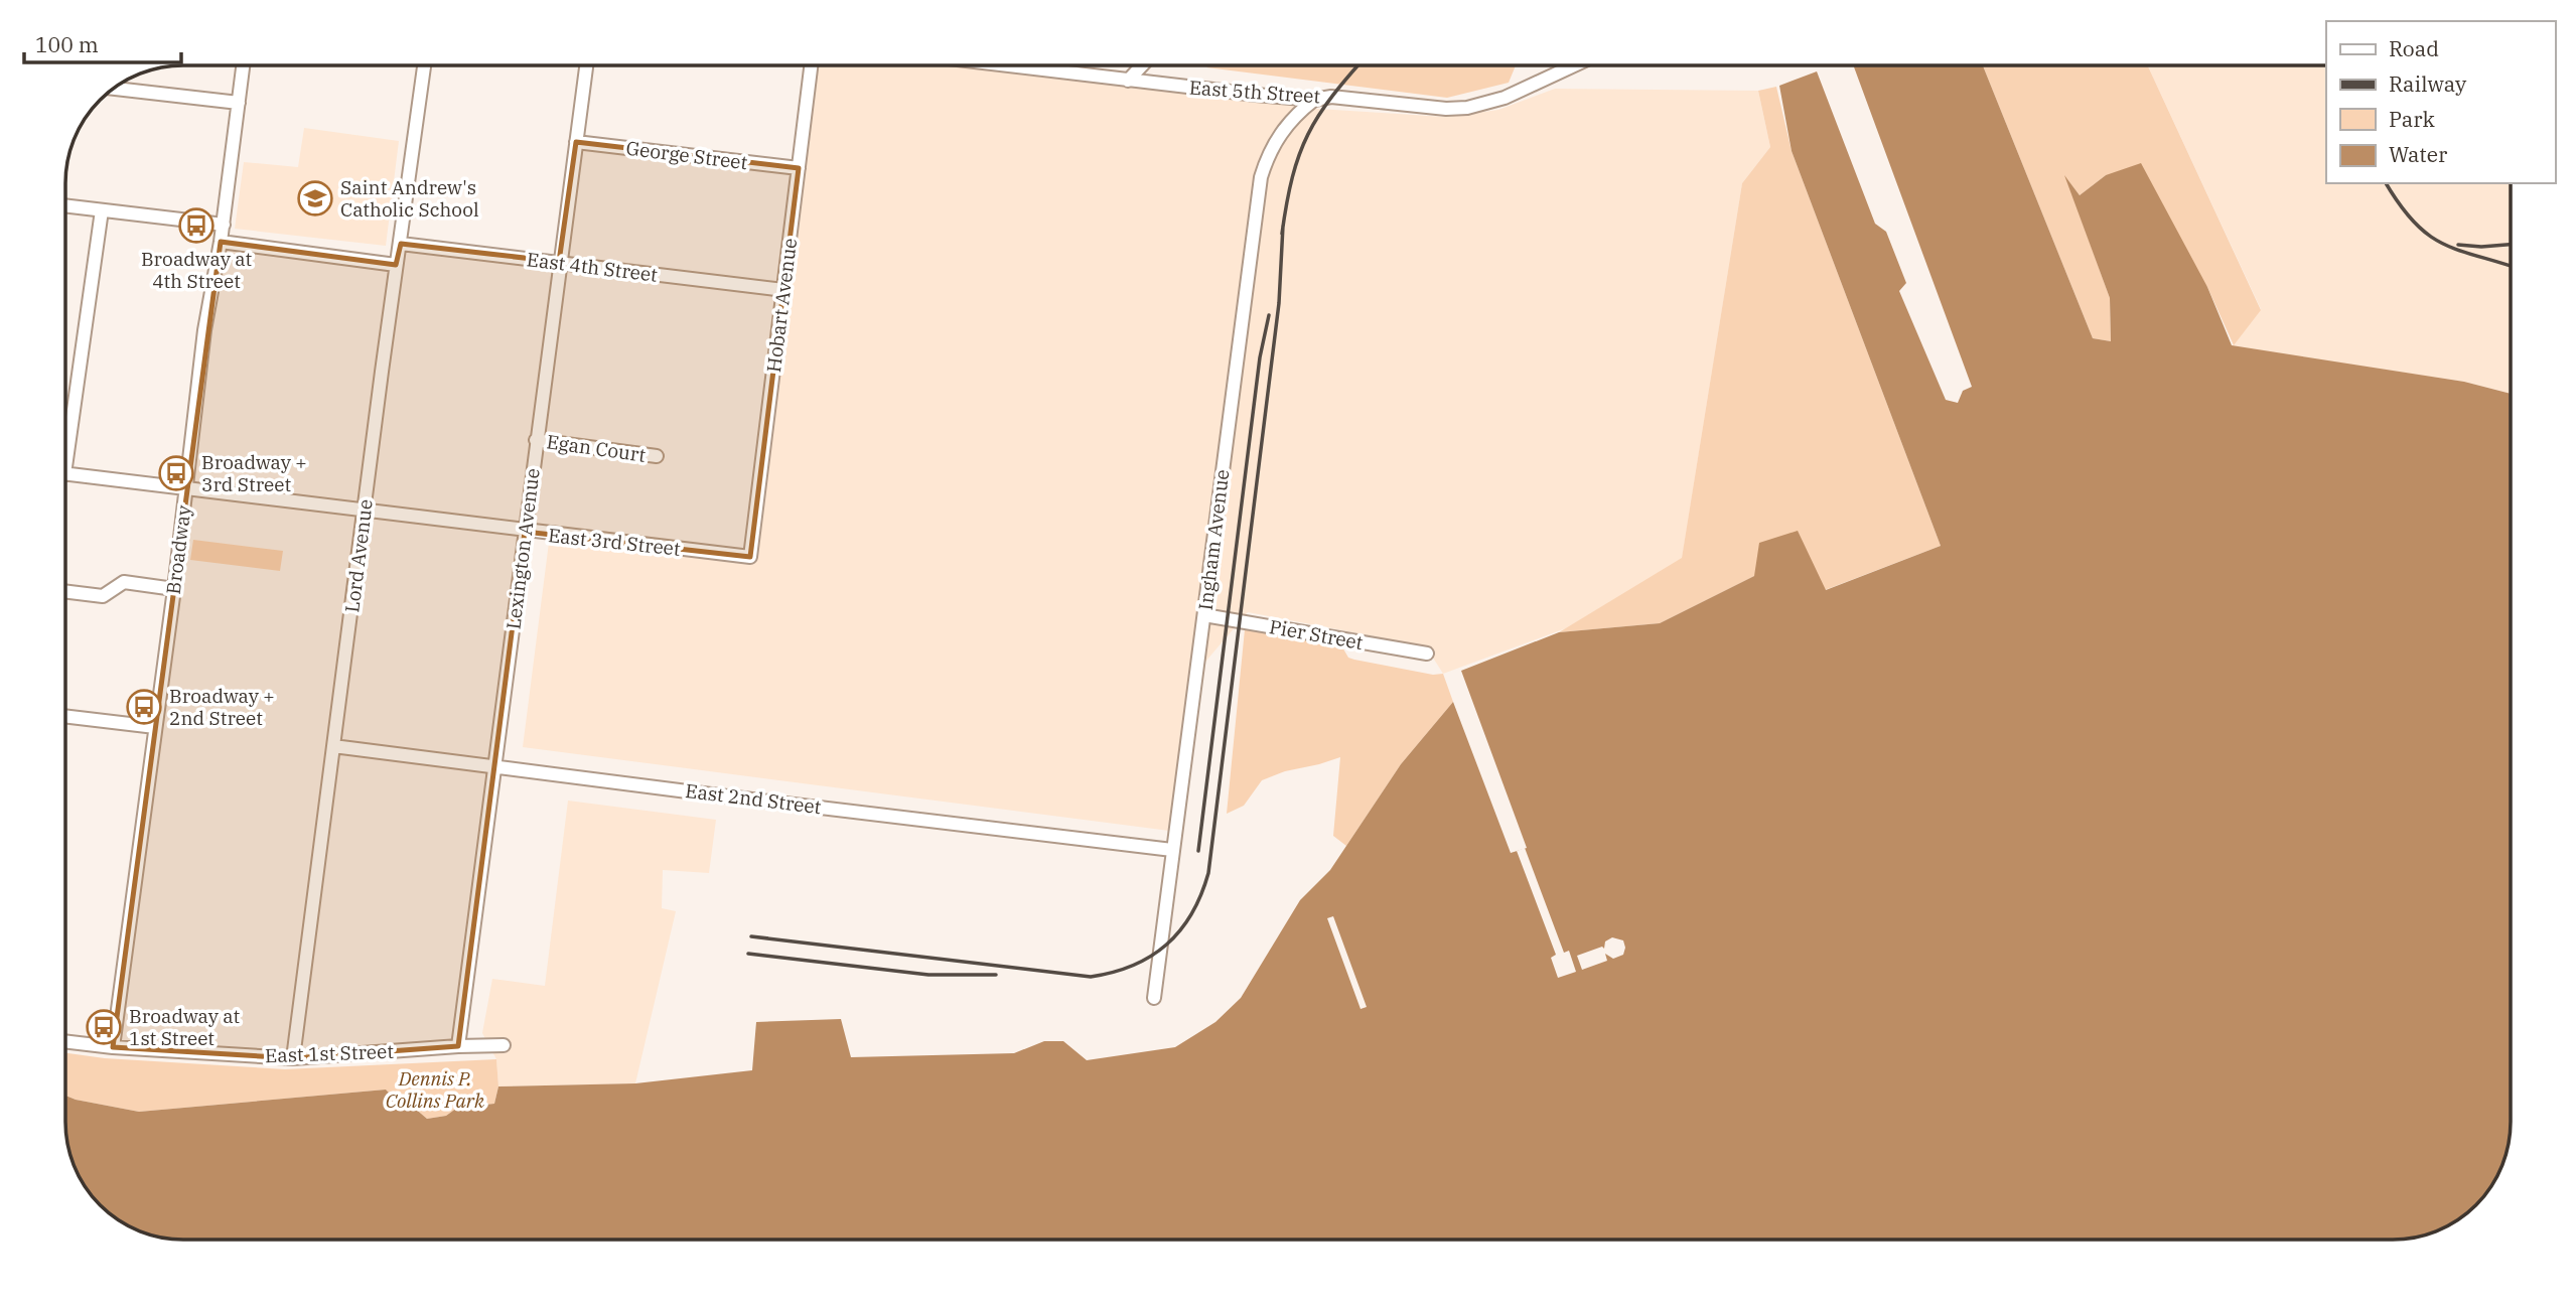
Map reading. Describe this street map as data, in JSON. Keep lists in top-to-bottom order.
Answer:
{
  "streets": {
    "street": [
      "East 5th Street",
      "George Street",
      "East 4th Street",
      "Hobart Avenue",
      "Egan Court",
      "Ingham Avenue",
      "East 3rd Street",
      "Lexington Avenue",
      "Broadway",
      "Lord Avenue",
      "Pier Street",
      "East 2nd Street",
      "East 1st Street"
    ]
  },
  "crossings": [
    ["East 5th Street", "Ingham Avenue"],
    ["George Street", "Hobart Avenue"],
    ["George Street", "Lexington Avenue"],
    ["East 4th Street", "Hobart Avenue"],
    ["East 4th Street", "Lexington Avenue"],
    ["East 4th Street", "Lord Avenue"],
    ["Hobart Avenue", "East 3rd Street"],
    ["Egan Court", "Lexington Avenue"],
    ["Ingham Avenue", "Pier Street"],
    ["Ingham Avenue", "East 2nd Street"],
    ["East 3rd Street", "Lexington Avenue"],
    ["East 3rd Street", "Broadway"],
    ["East 3rd Street", "Lord Avenue"],
    ["Lexington Avenue", "East 2nd Street"],
    ["Lexington Avenue", "East 1st Street"],
    ["Broadway", "East 1st Street"],
    ["Lord Avenue", "East 2nd Street"],
    ["Lord Avenue", "East 1st Street"]
  ],
  "parks": ["Dennis P. Collins Park"],
  "places": {
    "school or university": ["Saint Andrew's Catholic School"],
    "bus stop": [
      "Broadway at 4th Street",
      "Broadway + 3rd Street",
      "Broadway + 2nd Street",
      "Broadway at 1st Street"
    ]
  },
  "legend": [
    "Road",
    "Railway",
    "Park",
    "Water"
  ],
  "scale_bar": "100 m"
}
